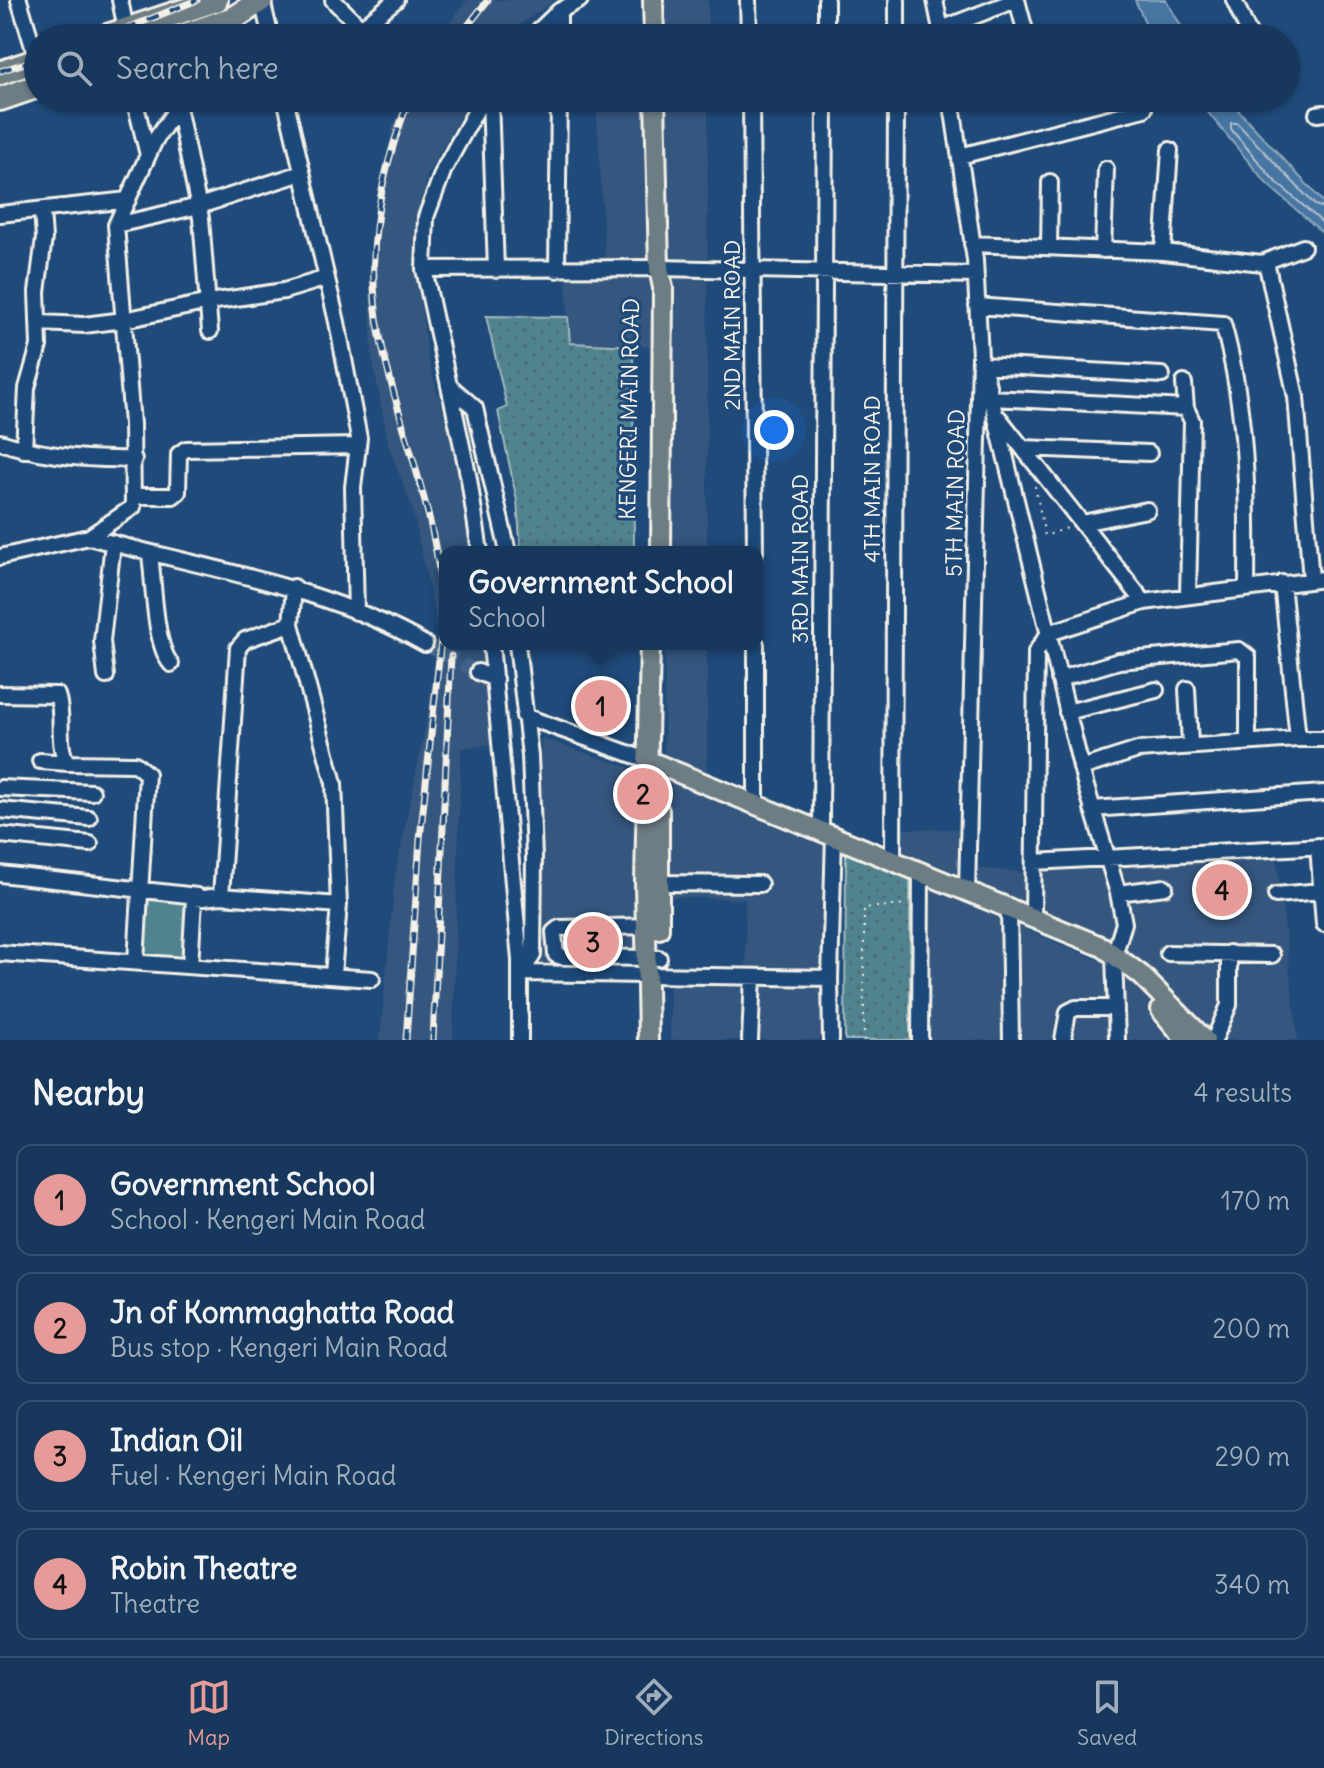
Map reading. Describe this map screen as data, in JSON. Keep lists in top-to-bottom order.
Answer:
{
  "streets": {
    "main road": ["KENGERI MAIN ROAD"],
    "street": [
      "2ND MAIN ROAD",
      "4TH MAIN ROAD",
      "5TH MAIN ROAD",
      "3RD MAIN ROAD"
    ]
  },
  "page": {
    "search": "Search here",
    "popup": ["Government School", "School"],
    "pins": [
      "1",
      "2",
      "4",
      "3"
    ],
    "heading": ["Nearby", "4 results"],
    "list": [
      {
        "mark": "1",
        "name": "Government School",
        "note": "School · Kengeri Main Road",
        "value": "170 m"
      },
      {
        "mark": "2",
        "name": "Jn of Kommaghatta Road",
        "note": "Bus stop · Kengeri Main Road",
        "value": "200 m"
      },
      {
        "mark": "3",
        "name": "Indian Oil",
        "note": "Fuel · Kengeri Main Road",
        "value": "290 m"
      },
      {
        "mark": "4",
        "name": "Robin Theatre",
        "note": "Theatre",
        "value": "340 m"
      }
    ],
    "nav": ["Map", "Directions", "Saved"]
  }
}
